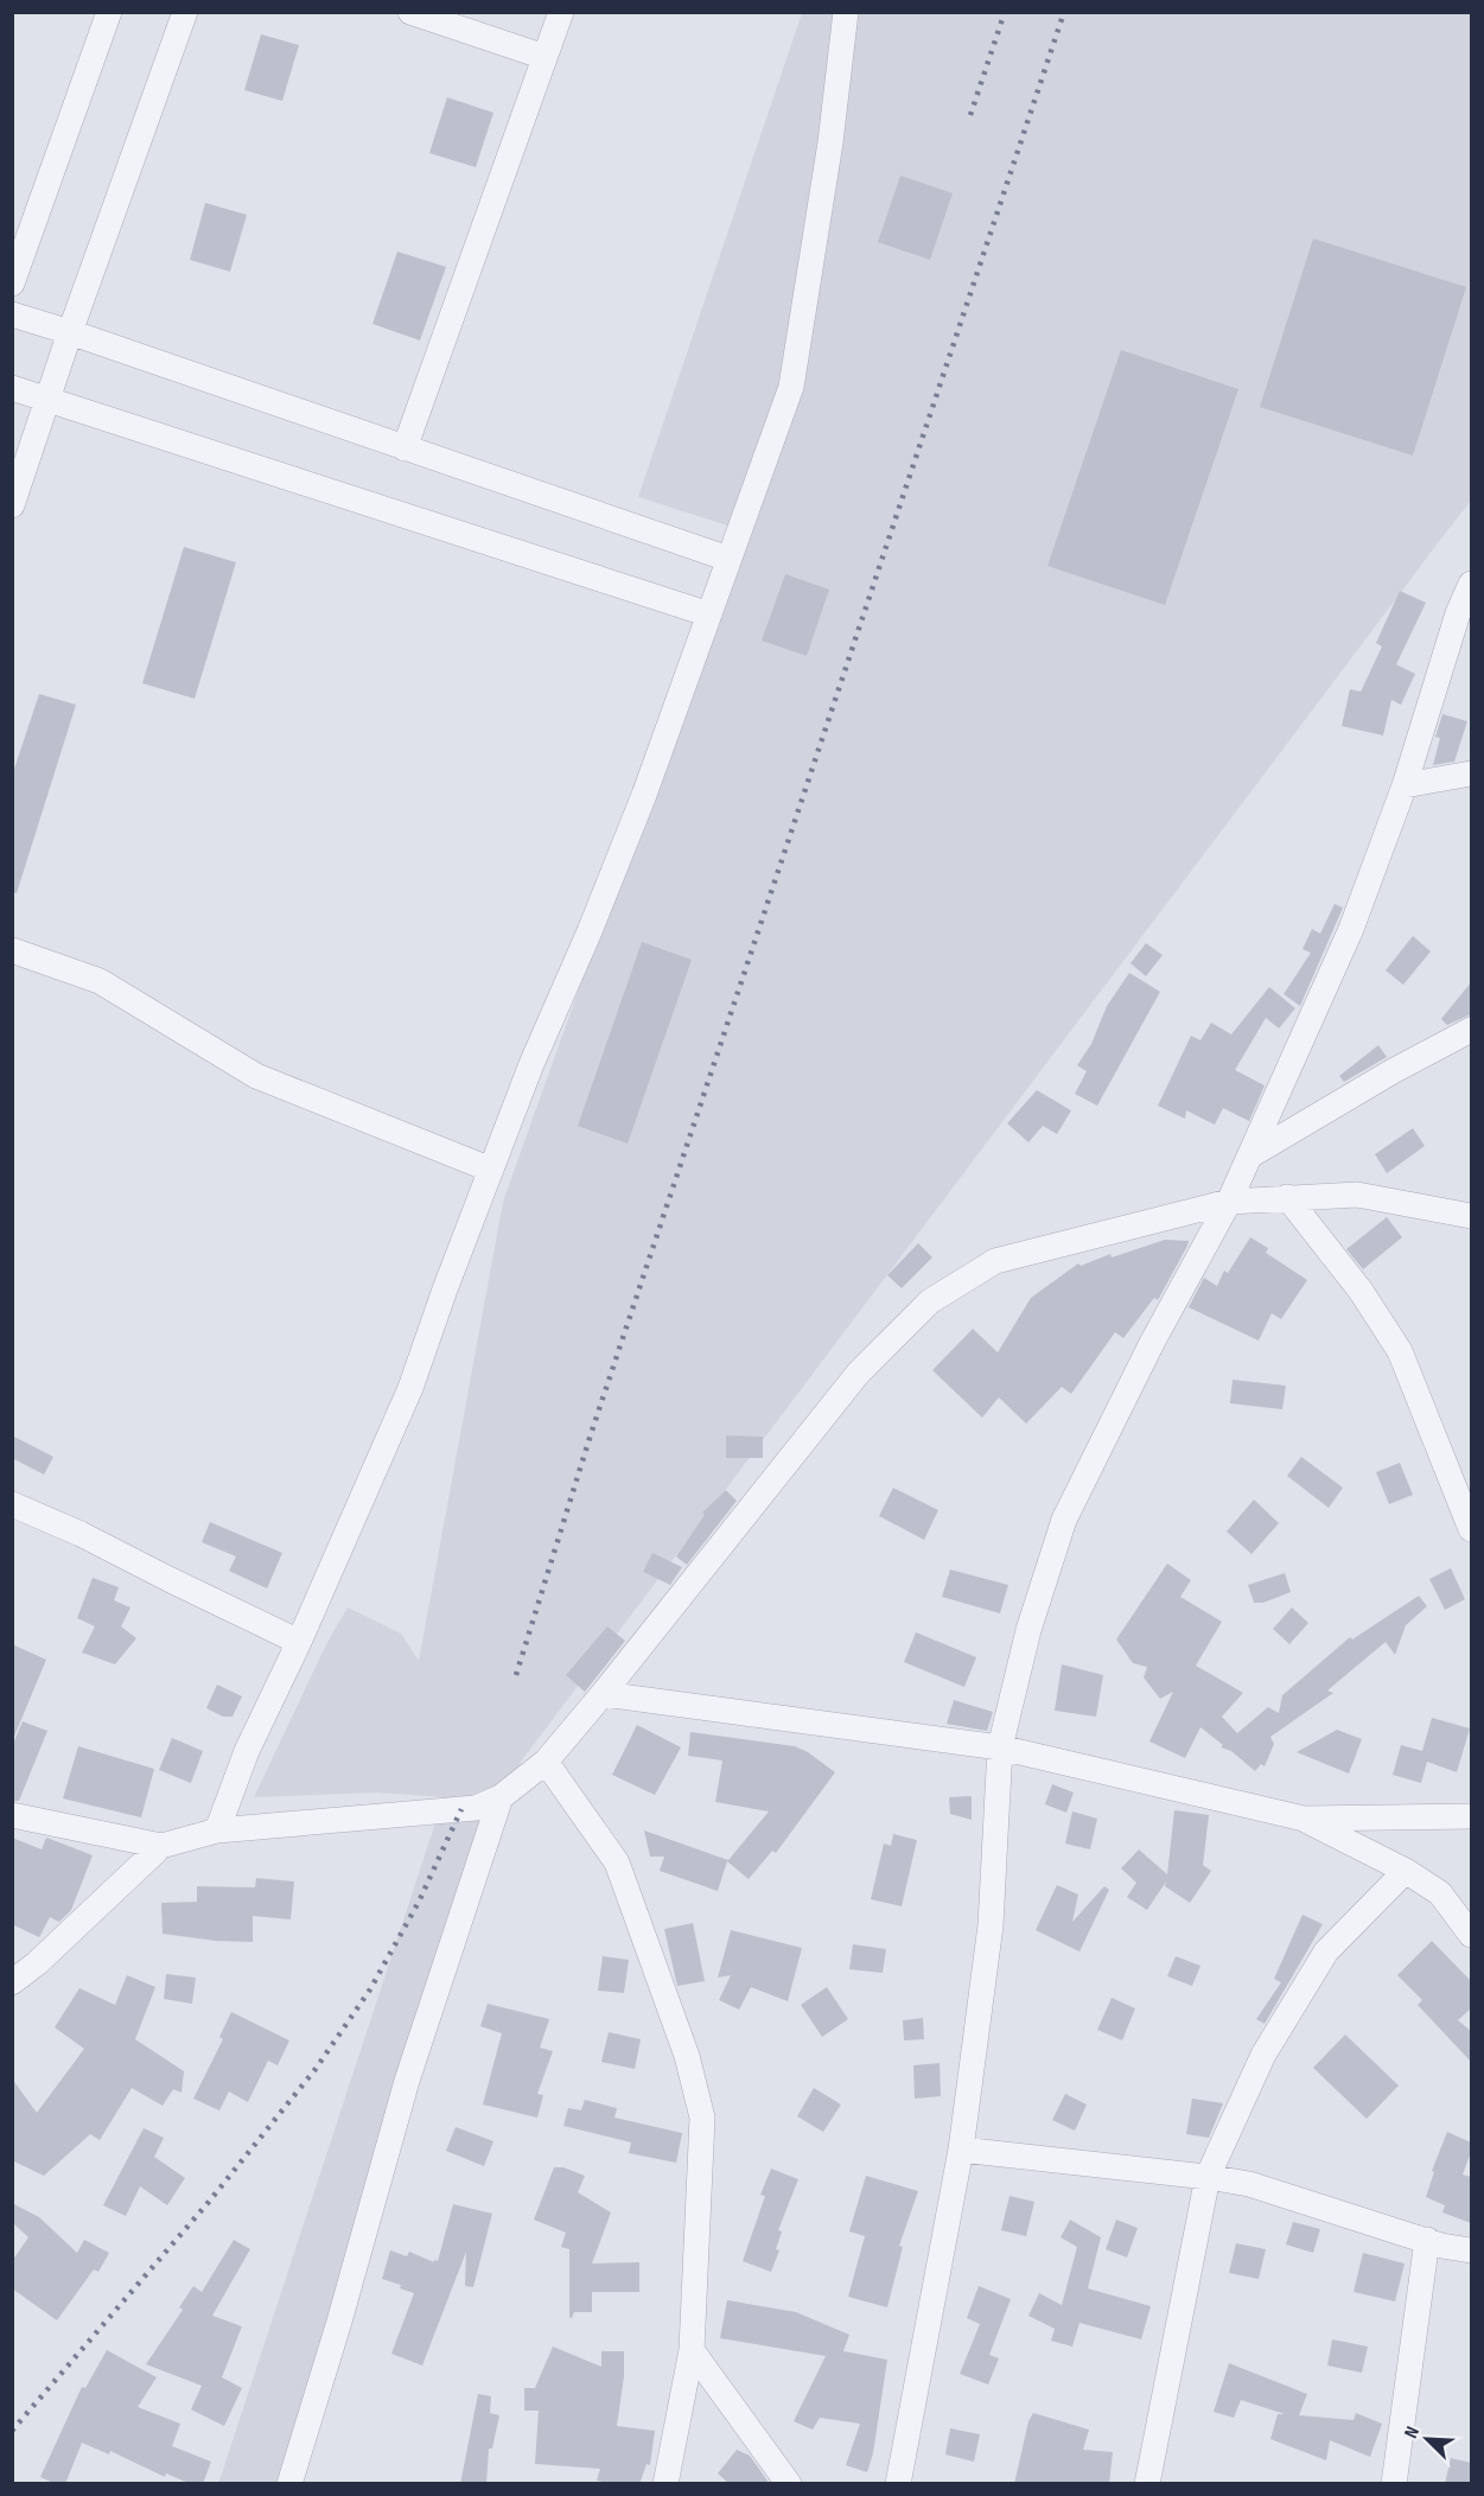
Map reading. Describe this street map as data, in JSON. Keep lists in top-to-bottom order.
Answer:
{
  "north": "top left"
}
